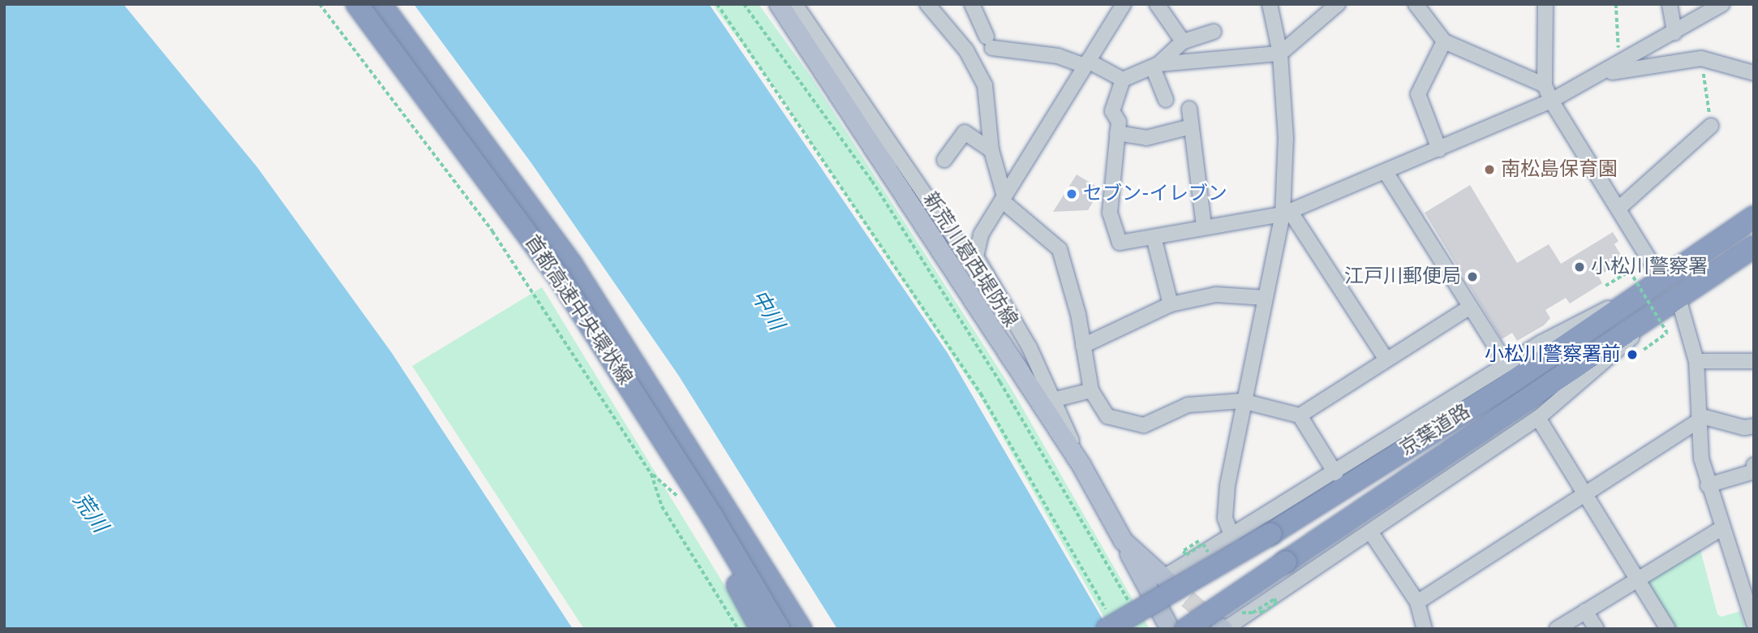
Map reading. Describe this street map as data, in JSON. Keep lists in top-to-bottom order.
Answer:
{
  "streets": {
    "highway": ["首都高速中央環状線", "京葉道路"],
    "main road": ["新荒川葛西堤防線"]
  },
  "water": ["中川", "荒川"],
  "places": [
    "南松島保育園",
    "セブン-イレブン",
    "小松川警察署",
    "江戸川郵便局",
    "小松川警察署前"
  ]
}
